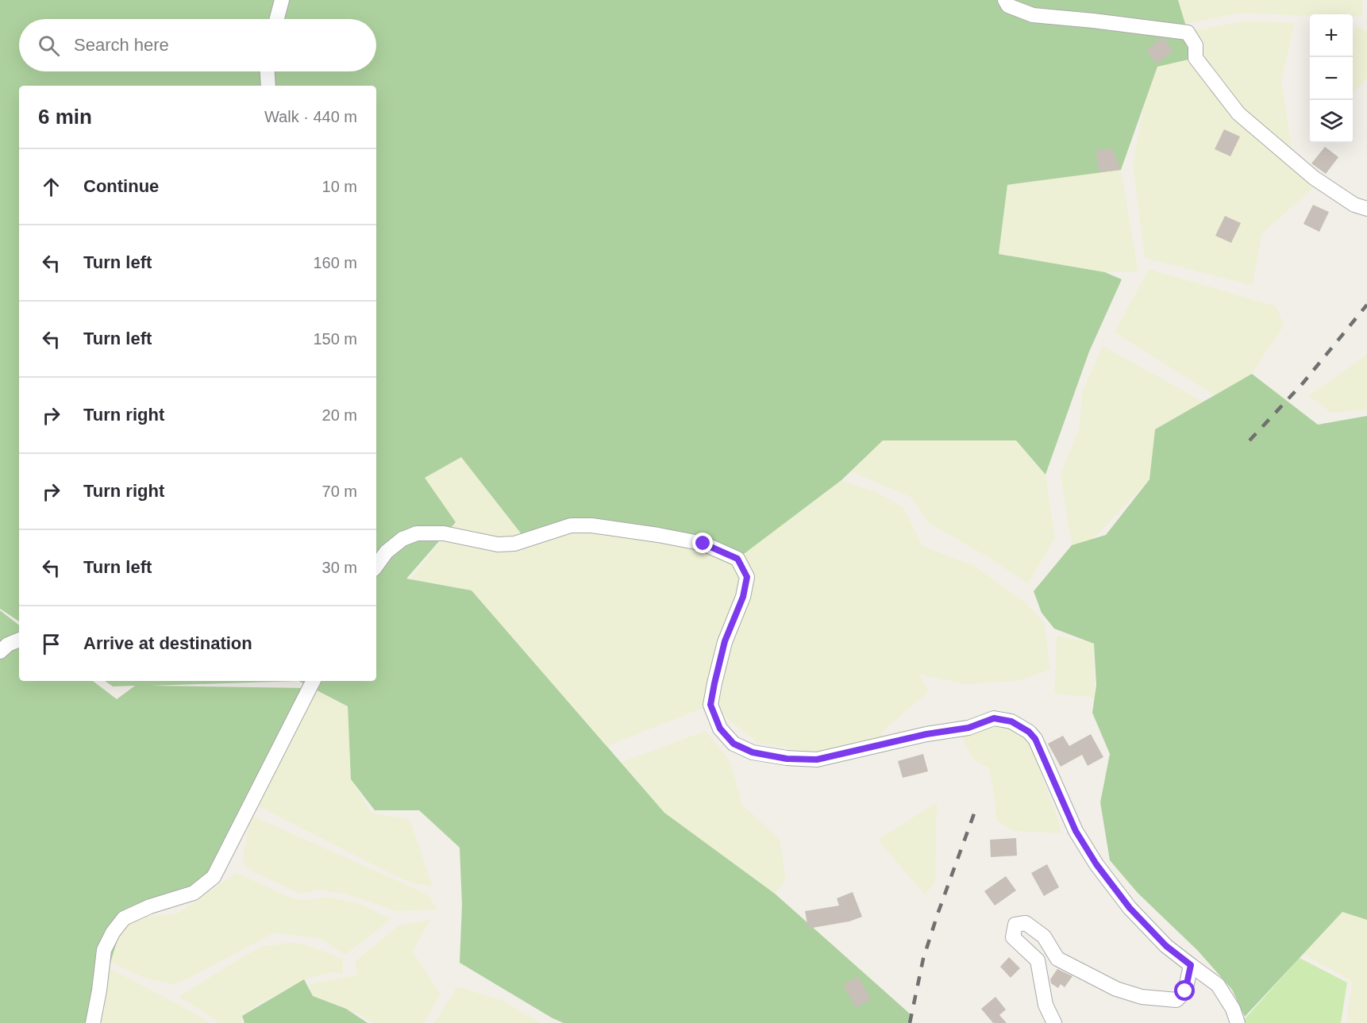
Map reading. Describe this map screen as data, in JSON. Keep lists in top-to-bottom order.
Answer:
{
  "page": {
    "map_buttons": ["+", "−"],
    "search": "Search here",
    "heading": ["6 min", "Walk · 440 m"],
    "list": [
      ["Continue", "10 m"],
      ["Turn left", "160 m"],
      ["Turn left", "150 m"],
      ["Turn right", "20 m"],
      ["Turn right", "70 m"],
      ["Turn left", "30 m"],
      "Arrive at destination"
    ]
  }
}
